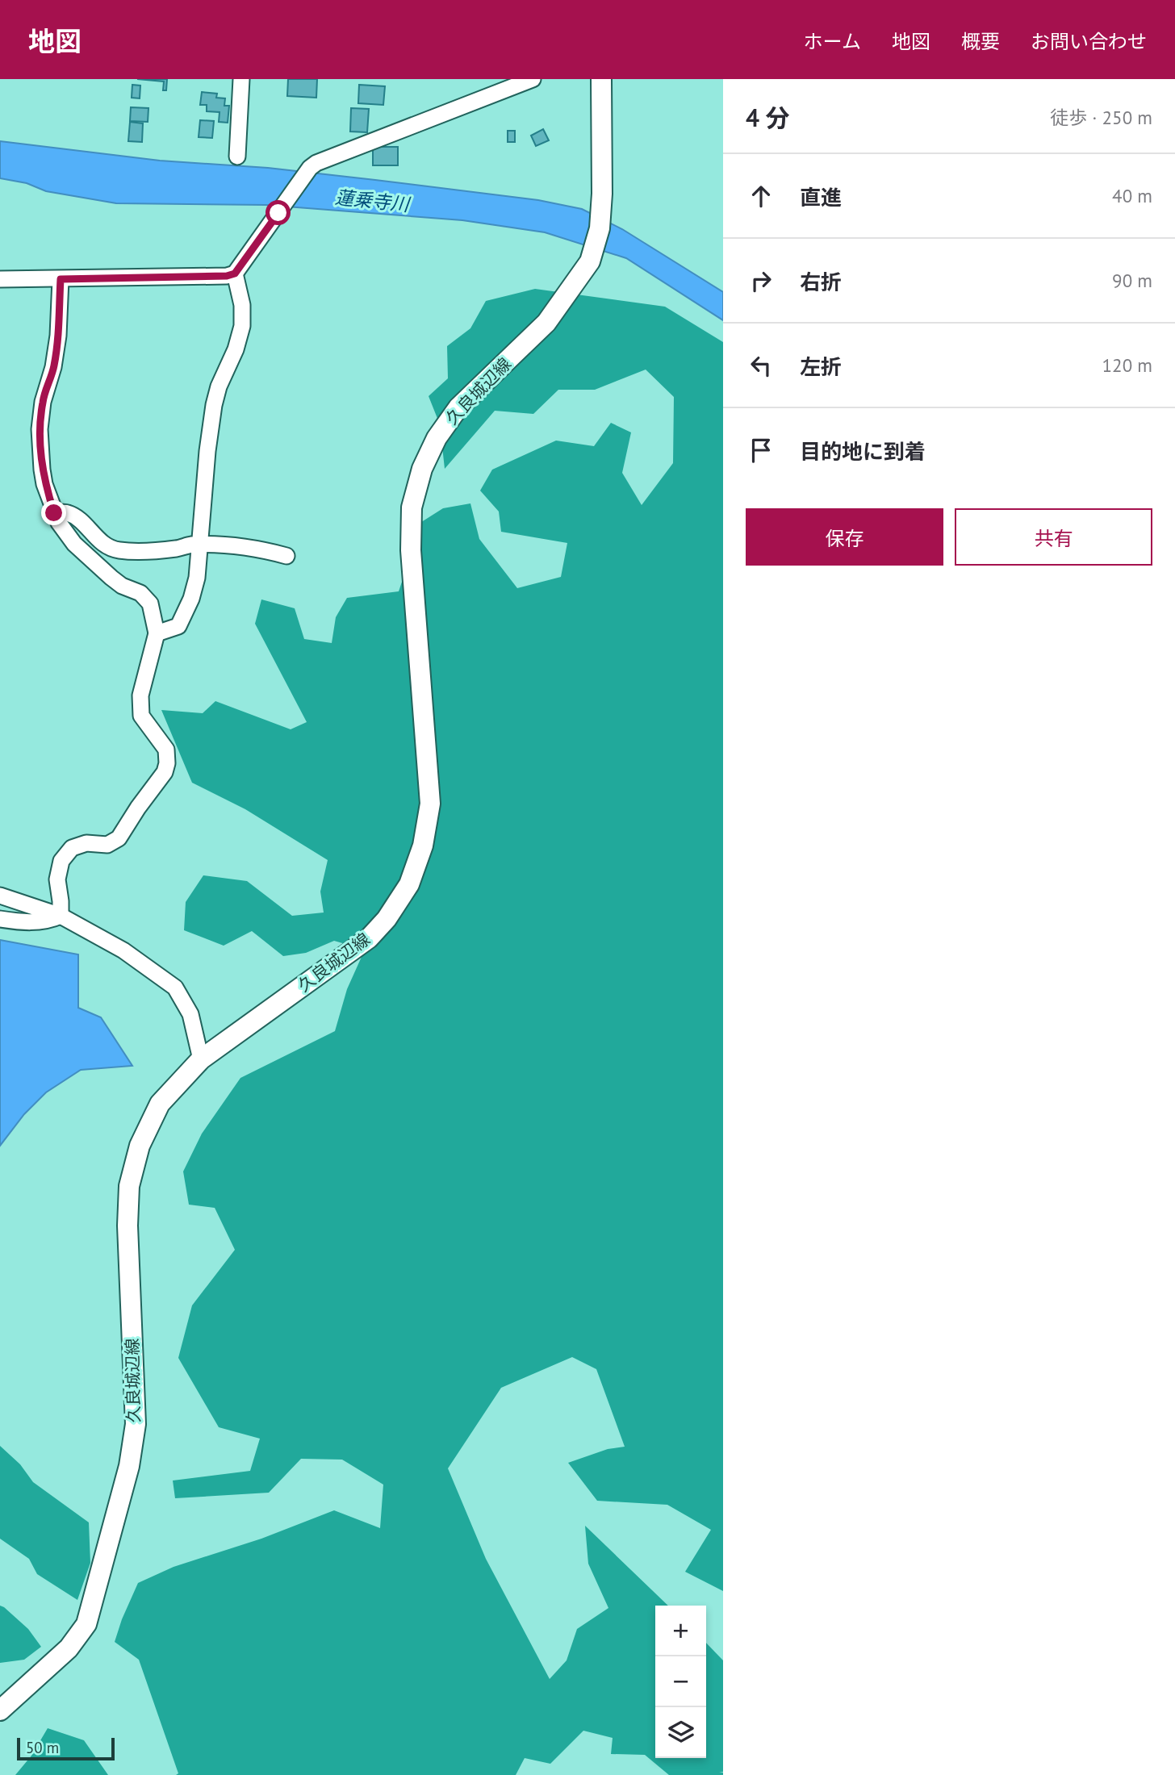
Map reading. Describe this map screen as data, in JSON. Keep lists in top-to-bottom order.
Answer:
{
  "streets": {
    "main road": ["久良城辺線"]
  },
  "water": ["蓮乗寺川"],
  "scale_bar": "50 m",
  "page": {
    "header": "地図",
    "nav": [
      "ホーム",
      "地図",
      "概要",
      "お問い合わせ"
    ],
    "heading": ["4 分", "徒歩 · 250 m"],
    "list": [
      ["直進", "40 m"],
      ["右折", "90 m"],
      ["左折", "120 m"],
      "目的地に到着"
    ],
    "buttons": ["保存", "共有"],
    "map_buttons": ["+", "−"],
    "scale": "50 m"
  }
}
